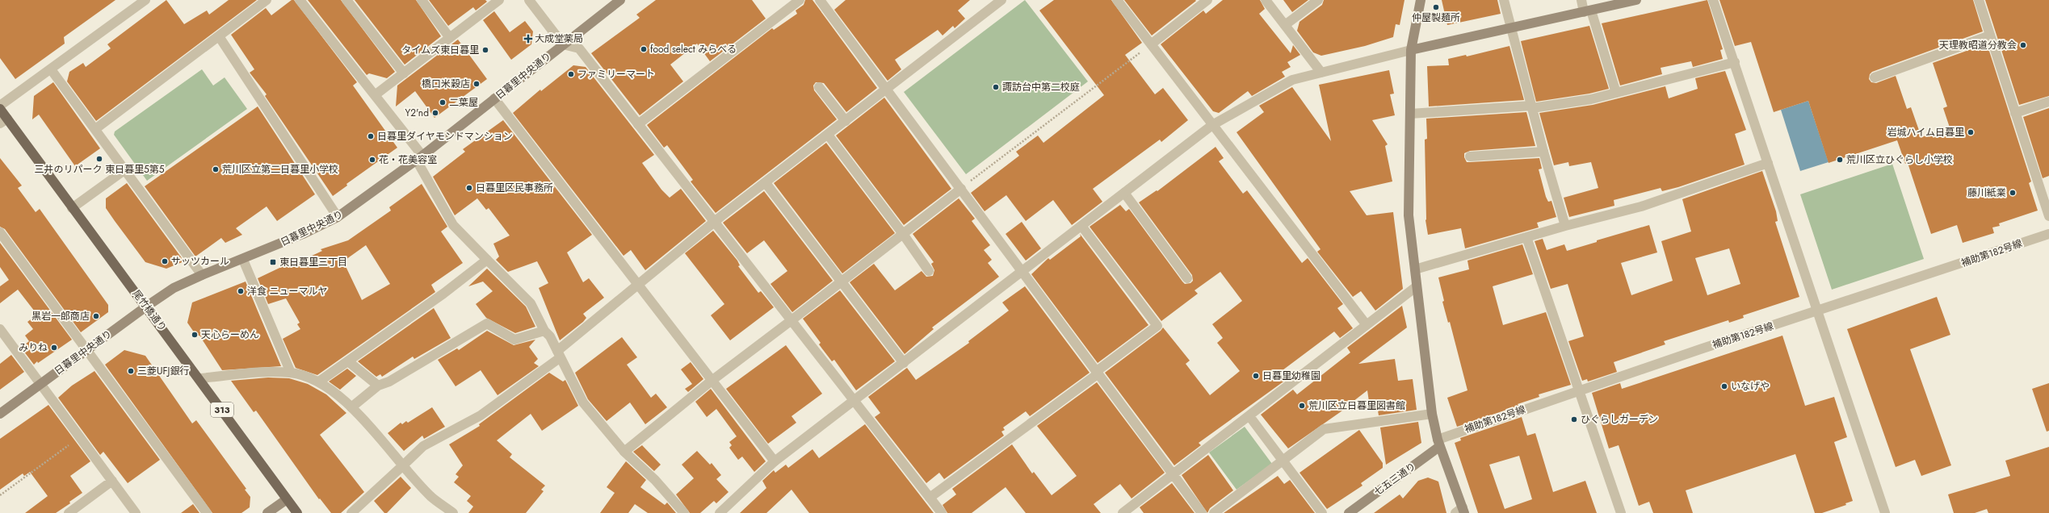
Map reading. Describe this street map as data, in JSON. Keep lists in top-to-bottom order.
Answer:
{
  "streets": {
    "main road": ["尾竹橋通り", "313"],
    "street": ["日暮里中央通り", "補助第182号線", "七五三通り"]
  },
  "crossings": [
    ["日暮里中央通り", "尾竹橋通り"],
    ["補助第182号線", "七五三通り"]
  ],
  "places": {
    "other": [
      "仲屋製麺所",
      "天理教昭道分教会",
      "food select みらべる",
      "タイムズ東日暮里",
      "ファミリーマート",
      "橋口米穀店",
      "諏訪台中第二校庭",
      "二葉屋",
      "Y2'nd",
      "岩城ハイム日暮里",
      "日暮里ダイヤモンドマンション",
      "三井のリパーク 東日暮里5第5",
      "花・花美容室",
      "荒川区立ひぐらし小学校",
      "荒川区立第二日暮里小学校",
      "日暮里区民事務所",
      "藤川紙業",
      "サッツカール",
      "洋食 ニューマルヤ",
      "黒岩一郎商店",
      "天心らーめん",
      "みりね",
      "三菱UFJ銀行",
      "日暮里幼稚園",
      "いなげや",
      "荒川区立日暮里図書館",
      "ひぐらしガーデン"
    ],
    "health": ["大成堂薬局"],
    "transit": ["東日暮里三丁目"]
  }
}
